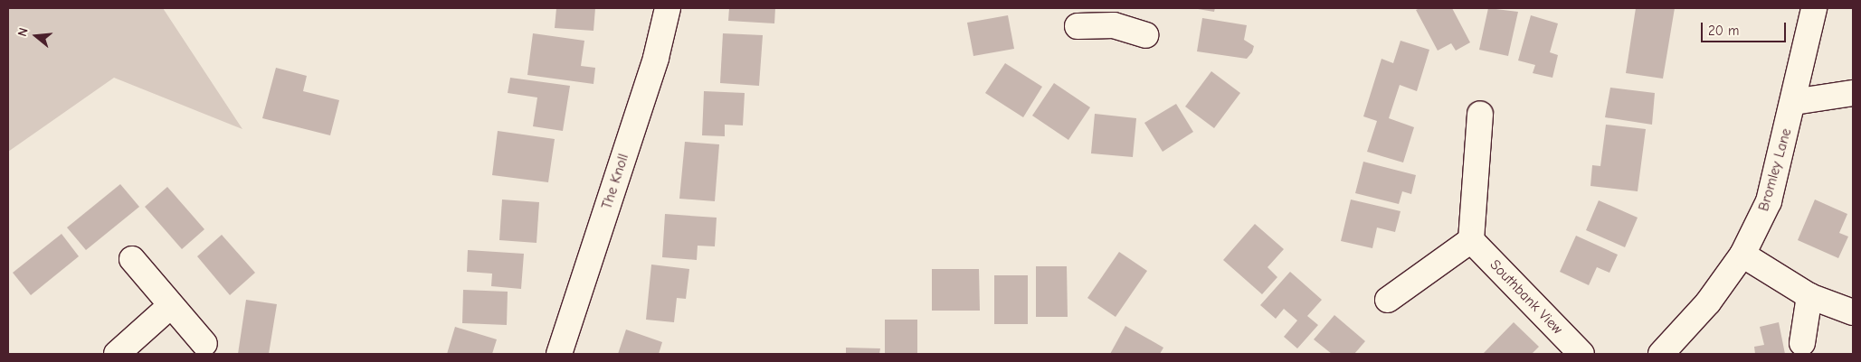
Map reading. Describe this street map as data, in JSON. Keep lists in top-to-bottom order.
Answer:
{
  "streets": {
    "street": ["Bromley Lane", "The Knoll", "Southbank View"]
  },
  "scale_bar": "20 m",
  "north": "left"
}
